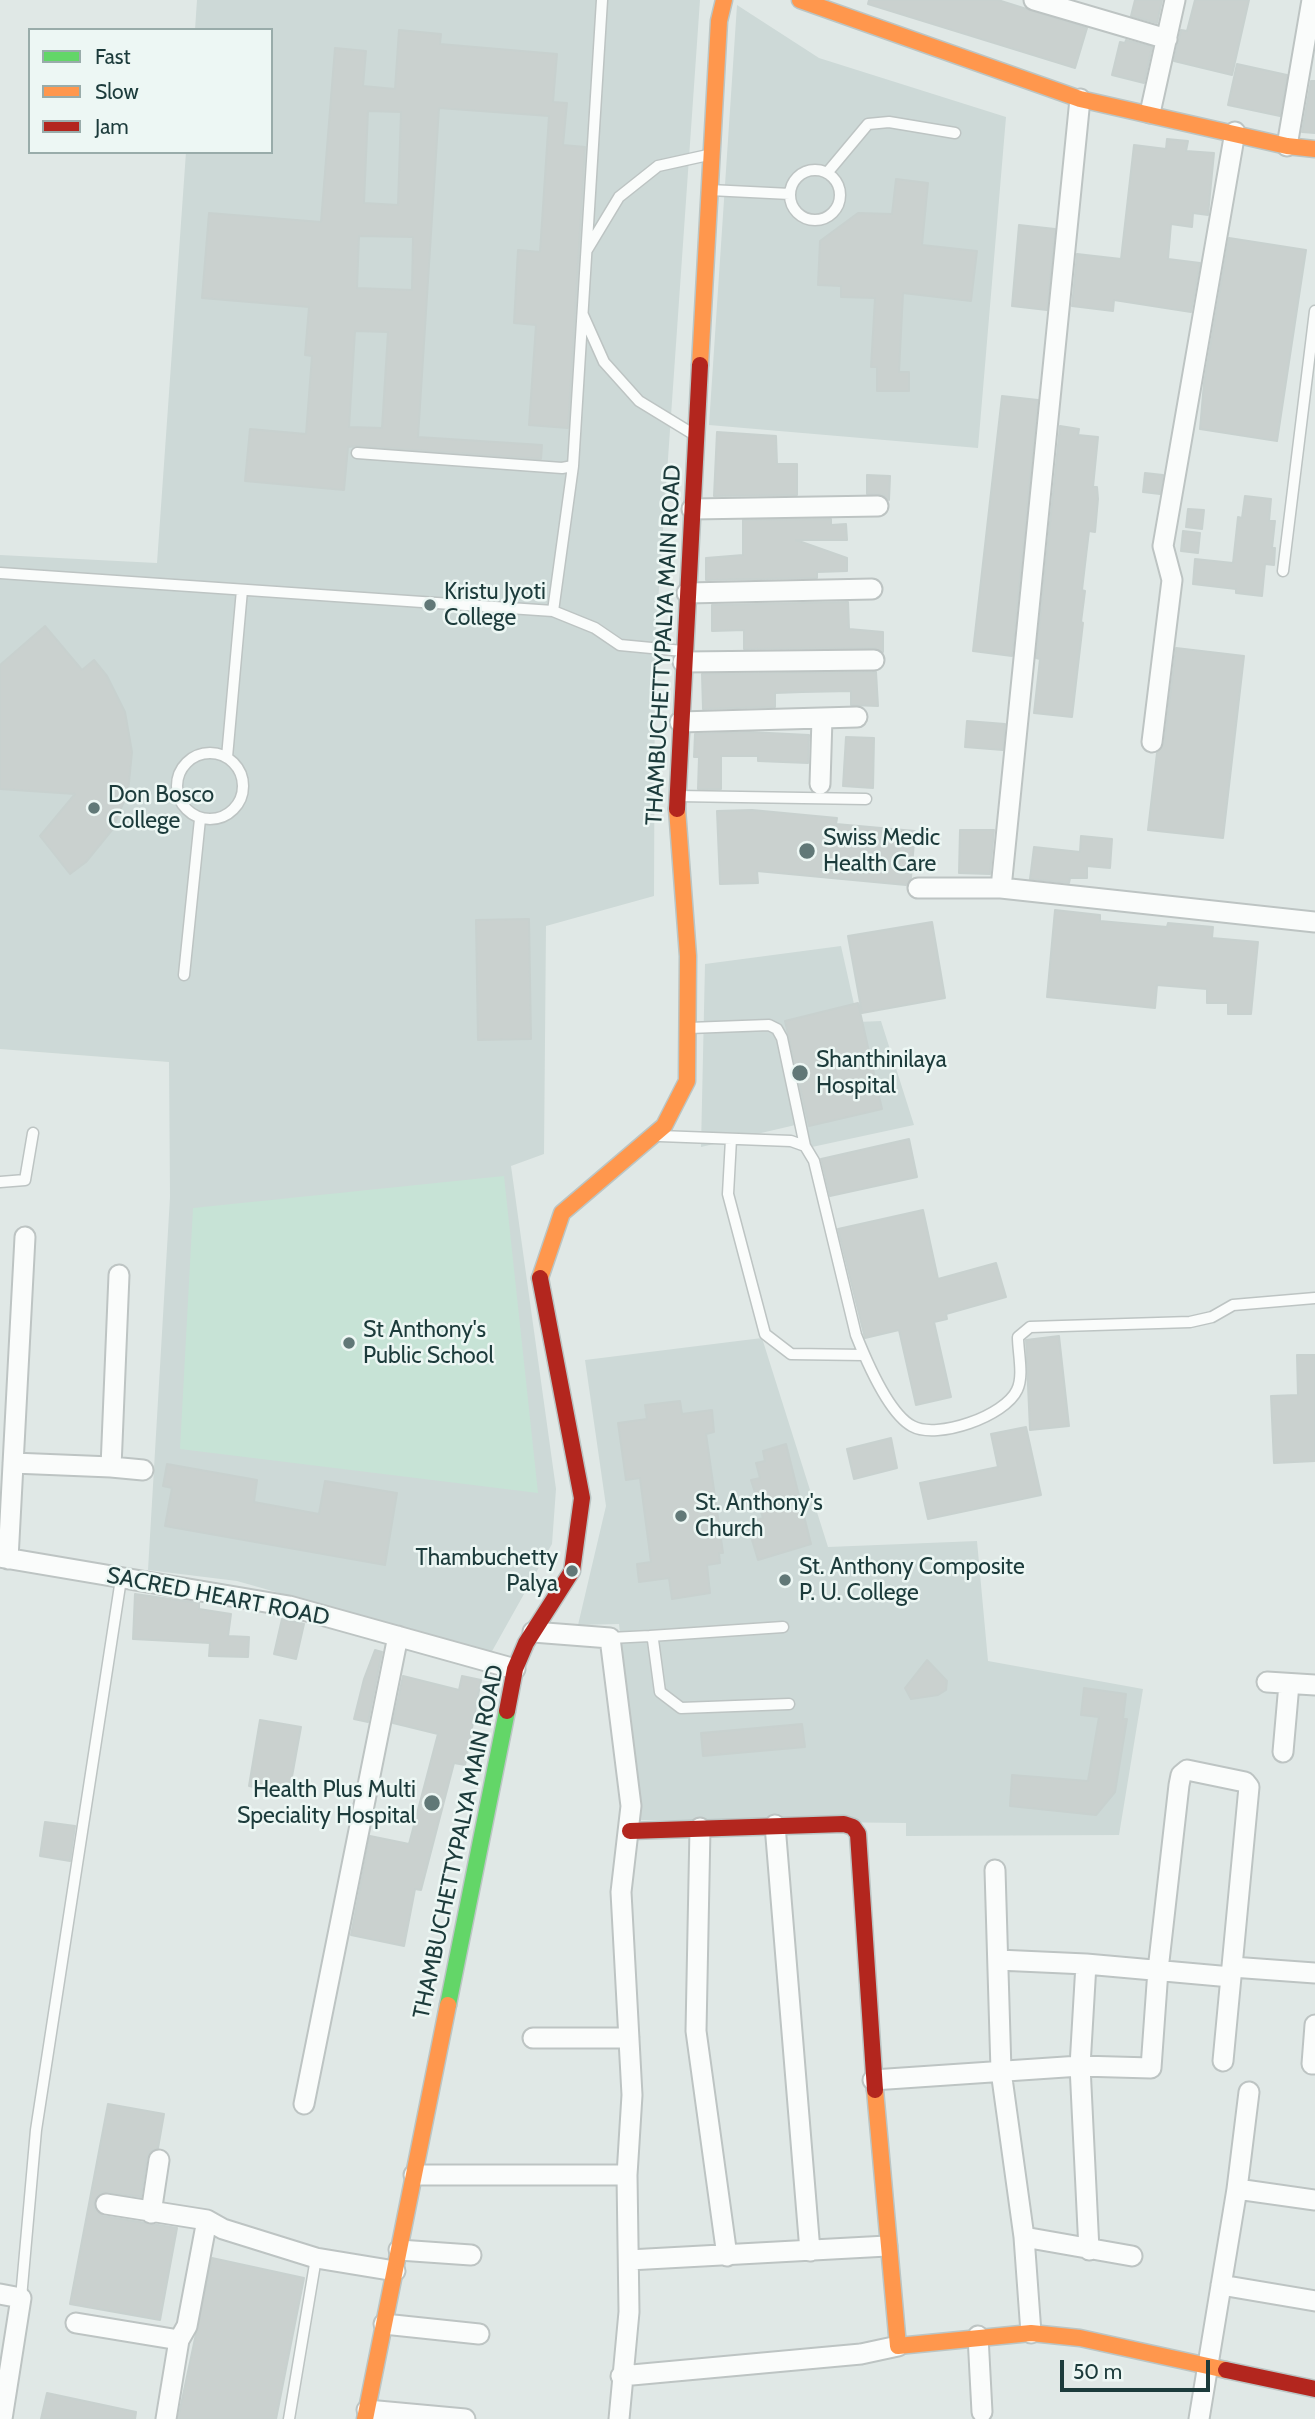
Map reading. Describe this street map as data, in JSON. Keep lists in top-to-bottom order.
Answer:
{
  "streets": {
    "main road": ["THAMBUCHETTYPALYA MAIN ROAD"],
    "street": ["SACRED HEART ROAD"]
  },
  "crossings": [
    ["THAMBUCHETTYPALYA MAIN ROAD", "SACRED HEART ROAD"]
  ],
  "places": [
    "Kristu Jyoti College",
    "Don Bosco College",
    "Swiss Medic Health Care",
    "Shanthinilaya Hospital",
    "St Anthony's Public School",
    "St. Anthony's Church",
    "Thambuchetty Palya",
    "St. Anthony Composite P. U. College",
    "Health Plus Multi Speciality Hospital"
  ],
  "legend": ["Fast", "Slow", "Jam"],
  "scale_bar": "50 m"
}
